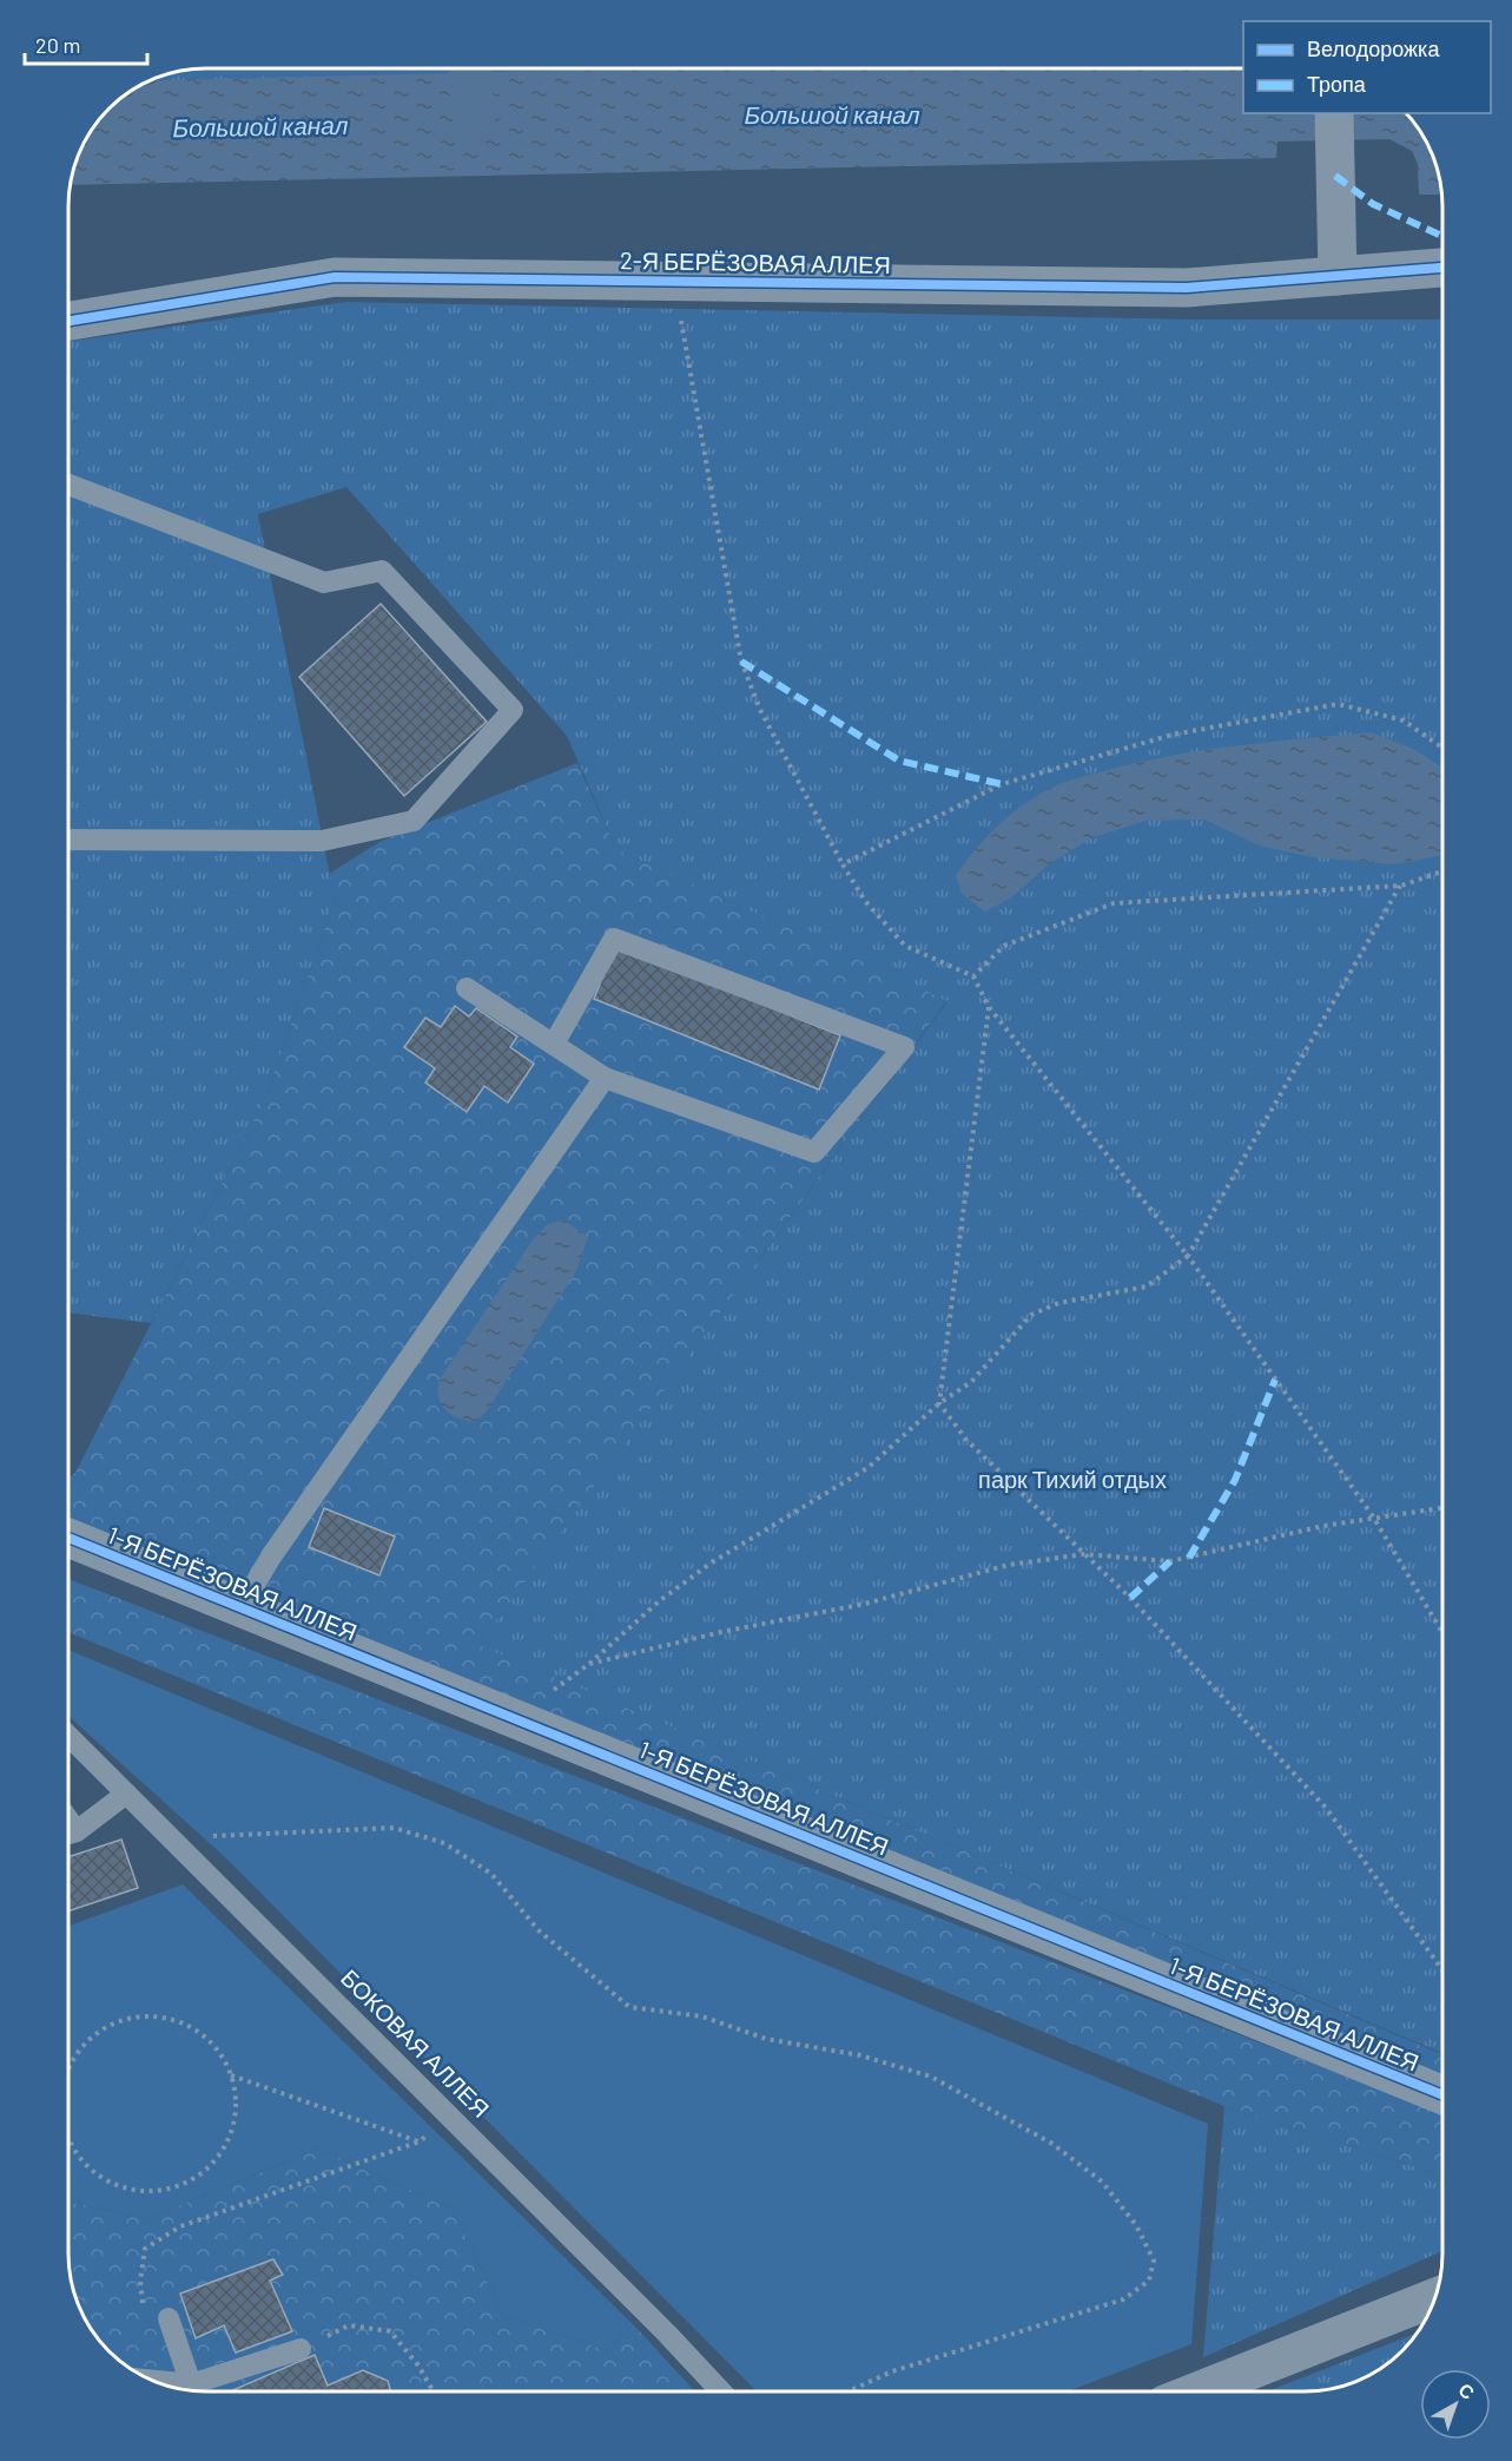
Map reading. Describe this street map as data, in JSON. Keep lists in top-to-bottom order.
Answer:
{
  "streets": {
    "street": ["2-Я БЕРЁЗОВАЯ АЛЛЕЯ", "1-Я БЕРЁЗОВАЯ АЛЛЕЯ"],
    "lane": ["БОКОВАЯ АЛЛЕЯ"]
  },
  "water": ["Большой канал"],
  "parks": ["парк Тихий отдых"],
  "legend": ["Велодорожка", "Тропа"],
  "scale_bar": "20 m",
  "north": "top right"
}
